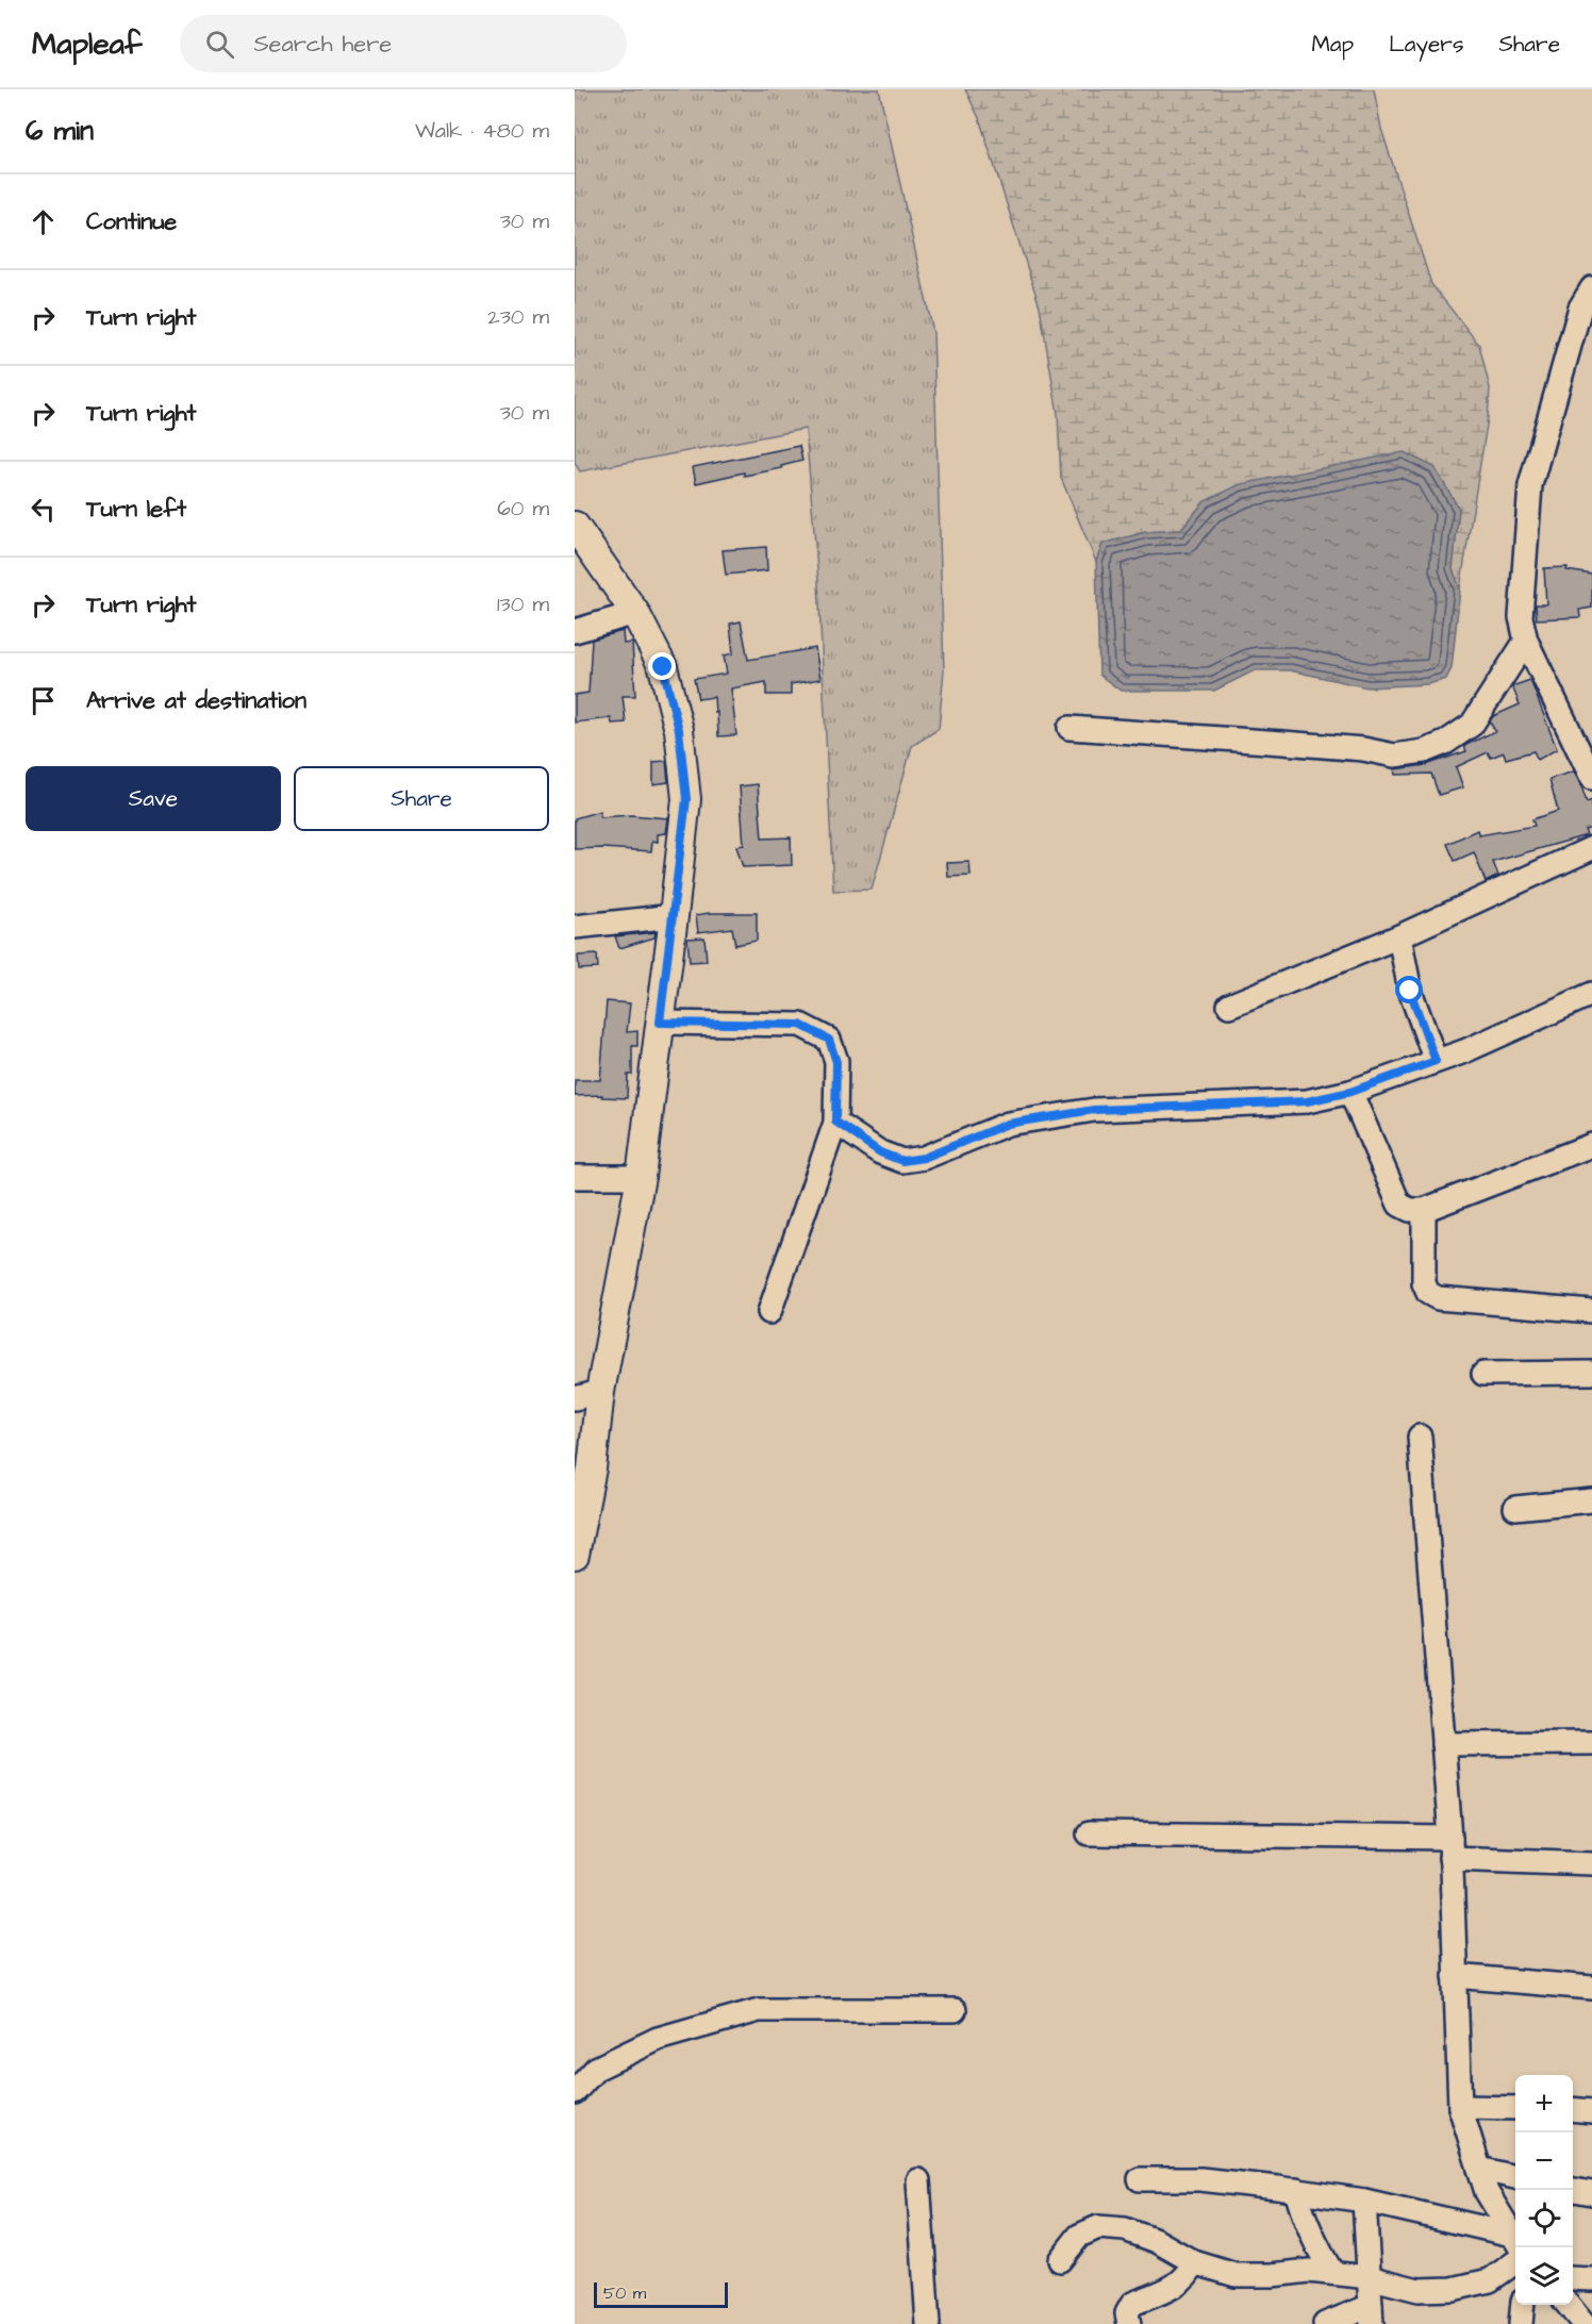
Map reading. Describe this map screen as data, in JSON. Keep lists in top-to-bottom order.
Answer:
{
  "scale_bar": "50 m",
  "page": {
    "header": "Mapleaf",
    "search": "Search here",
    "nav": ["Map", "Layers", "Share"],
    "heading": ["6 min", "Walk · 480 m"],
    "list": [
      ["Continue", "30 m"],
      ["Turn right", "230 m"],
      ["Turn right", "30 m"],
      ["Turn left", "60 m"],
      ["Turn right", "130 m"],
      "Arrive at destination"
    ],
    "buttons": ["Save", "Share"],
    "map_buttons": ["+", "−"],
    "scale": "50 m"
  }
}
